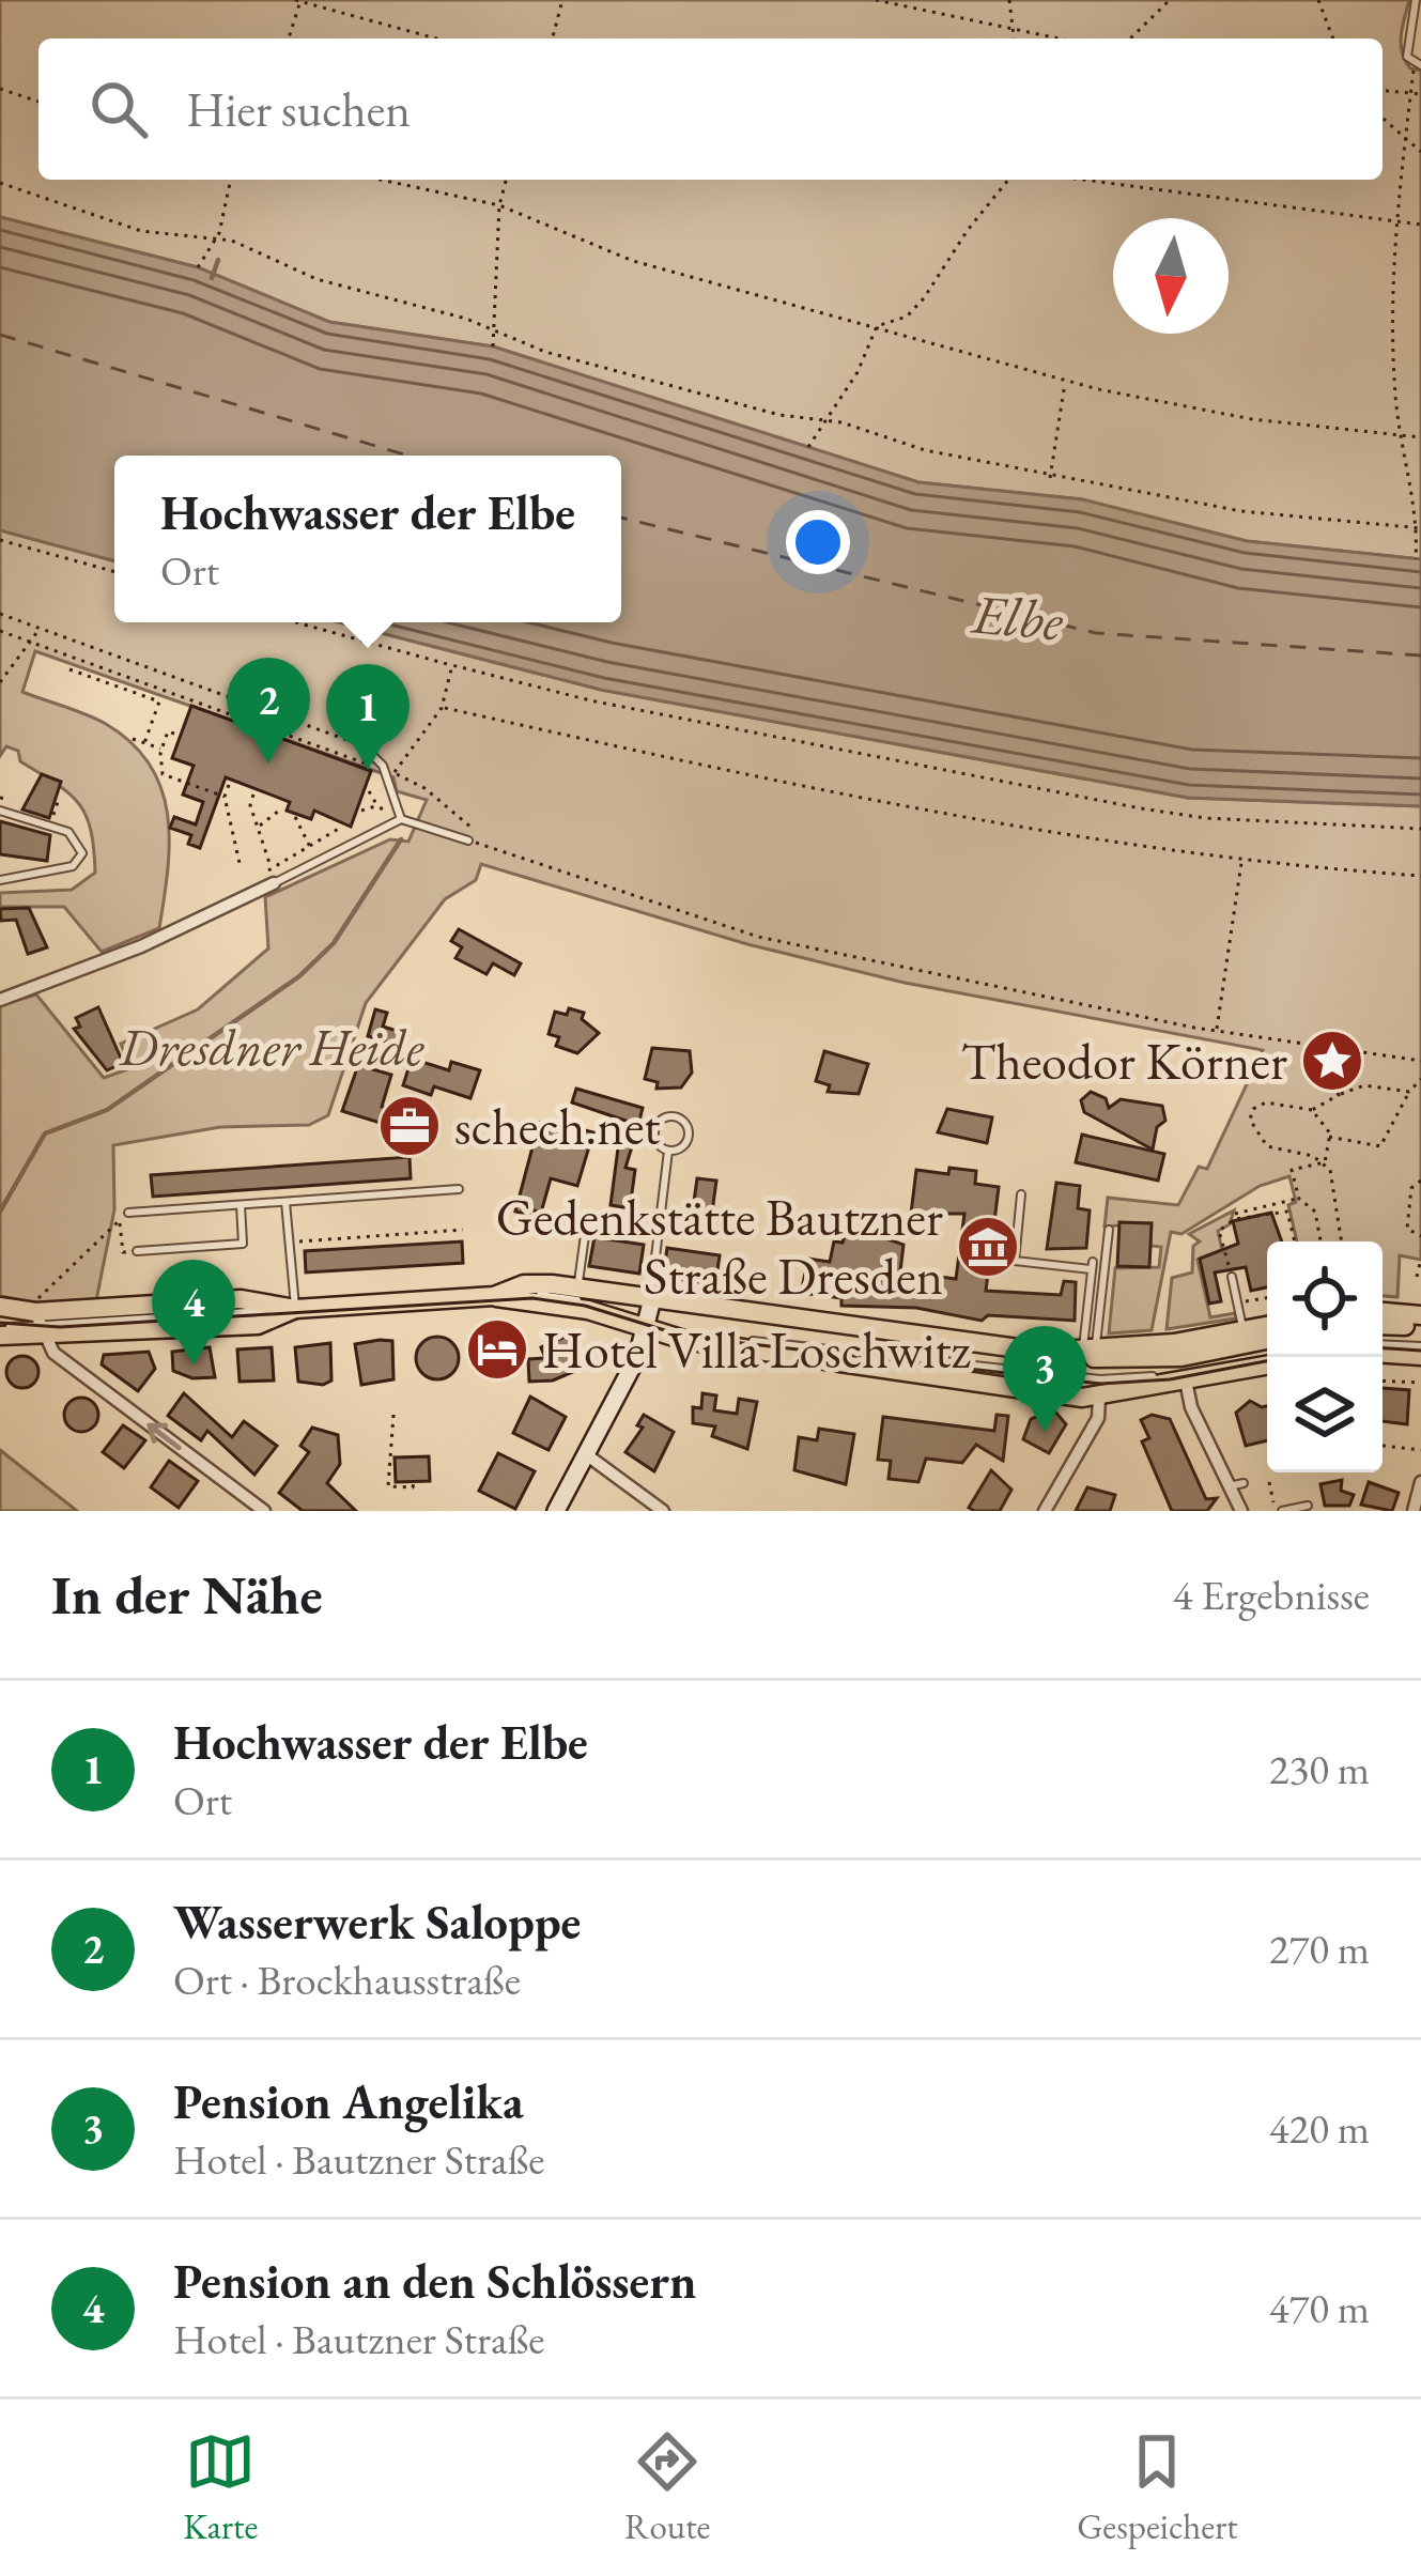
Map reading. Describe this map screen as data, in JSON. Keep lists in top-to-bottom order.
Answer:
{
  "water": ["Elbe"],
  "parks": ["Dresdner Heide"],
  "places": {
    "place": ["Theodor Körner"],
    "office": ["schech.net"],
    "museum": ["Gedenkstätte Bautzner Straße Dresden"],
    "hotel": ["Hotel Villa Loschwitz"]
  },
  "north": "bottom",
  "page": {
    "search": "Hier suchen",
    "popup": ["Hochwasser der Elbe", "Ort"],
    "pins": [
      "2",
      "1",
      "4",
      "3"
    ],
    "heading": ["In der Nähe", "4 Ergebnisse"],
    "list": [
      {
        "mark": "1",
        "name": "Hochwasser der Elbe",
        "note": "Ort",
        "value": "230 m"
      },
      {
        "mark": "2",
        "name": "Wasserwerk Saloppe",
        "note": "Ort · Brockhausstraße",
        "value": "270 m"
      },
      {
        "mark": "3",
        "name": "Pension Angelika",
        "note": "Hotel · Bautzner Straße",
        "value": "420 m"
      },
      {
        "mark": "4",
        "name": "Pension an den Schlössern",
        "note": "Hotel · Bautzner Straße",
        "value": "470 m"
      }
    ],
    "nav": ["Karte", "Route", "Gespeichert"]
  }
}
